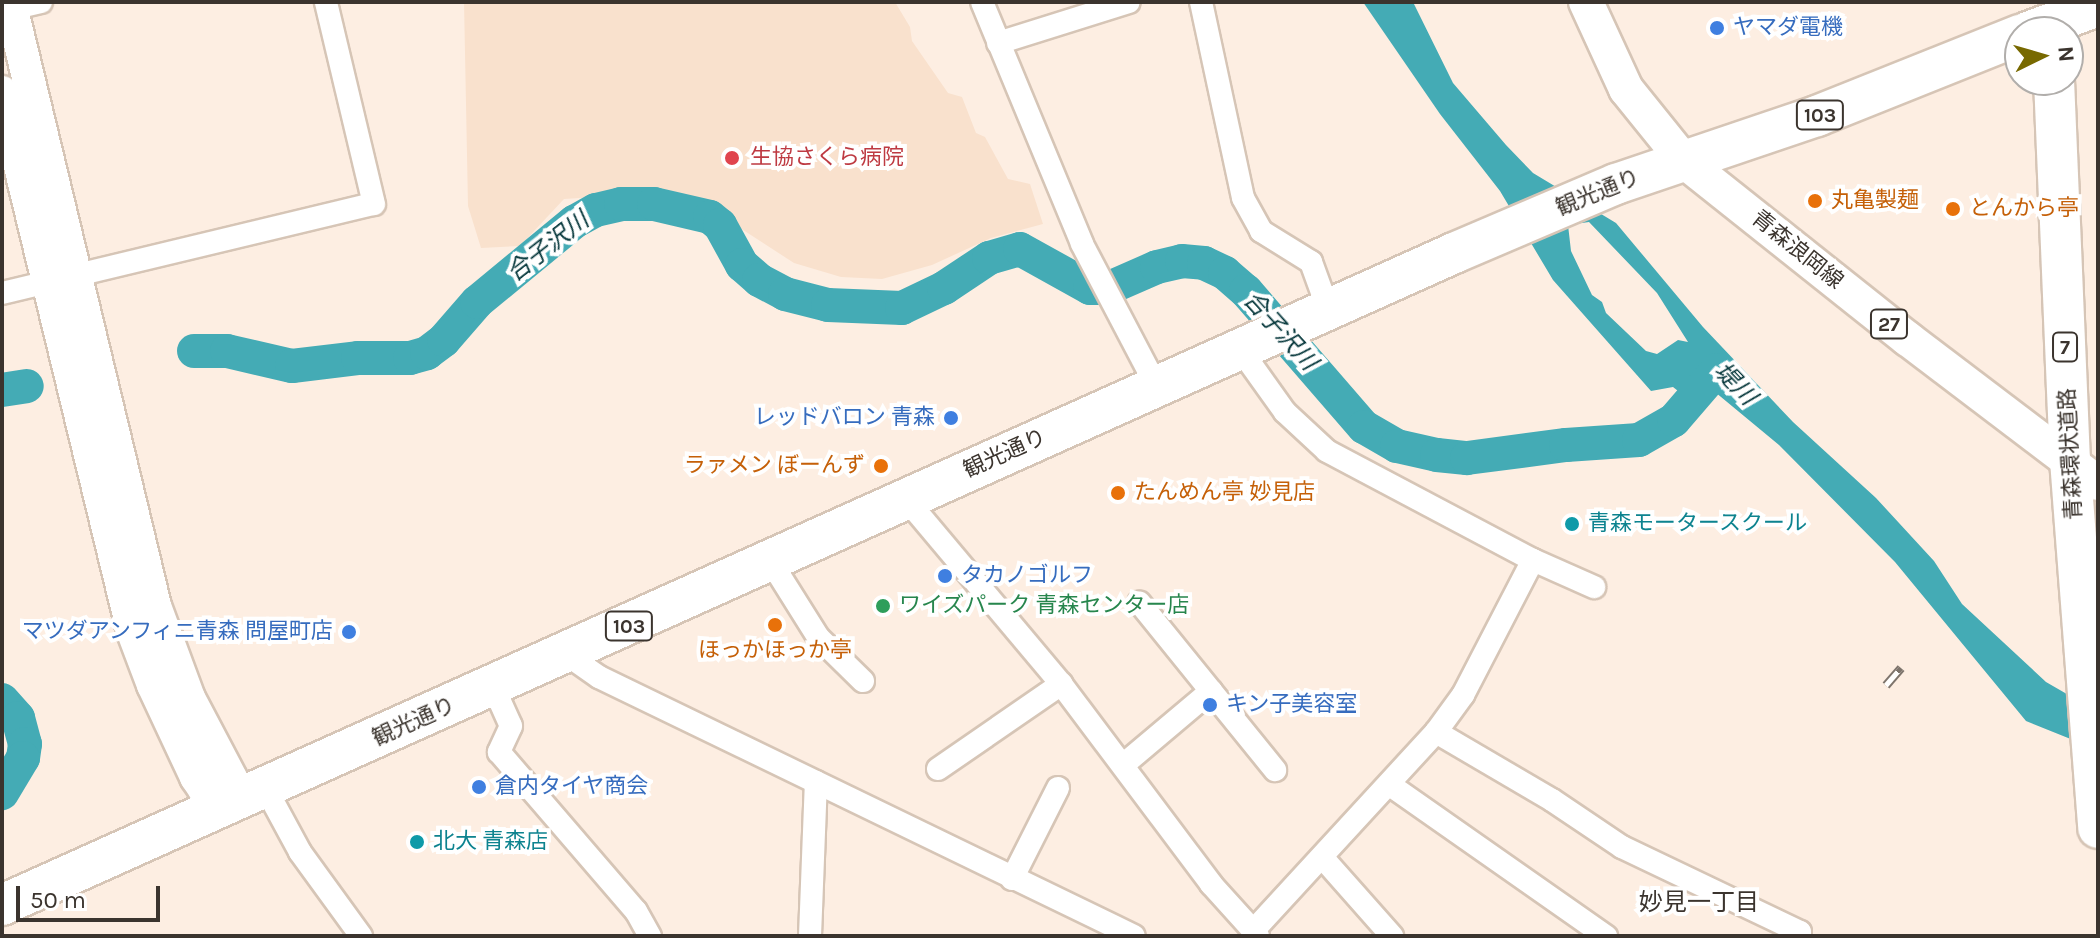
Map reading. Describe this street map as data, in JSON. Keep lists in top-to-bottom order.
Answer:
{
  "streets": {
    "highway": [
      "103",
      "観光通り",
      "7",
      "青森環状道路"
    ],
    "main road": ["青森浪岡線", "27"]
  },
  "crossings": [
    ["観光通り", "青森浪岡線"],
    ["青森浪岡線", "青森環状道路"]
  ],
  "districts": ["妙見一丁目"],
  "water": ["合子沢川", "堤川"],
  "places": [
    "ヤマダ電機",
    "生協さくら病院",
    "丸亀製麺",
    "とんから亭",
    "レッドバロン 青森",
    "ラァメン ぼーんず",
    "たんめん亭 妙見店",
    "青森モータースクール",
    "タカノゴルフ",
    "ワイズパーク 青森センター店",
    "ほっかほっか亭",
    "マツダアンフィニ青森 問屋町店",
    "キン子美容室",
    "倉内タイヤ商会",
    "北大 青森店"
  ],
  "scale_bar": "50 m",
  "north": "right"
}
